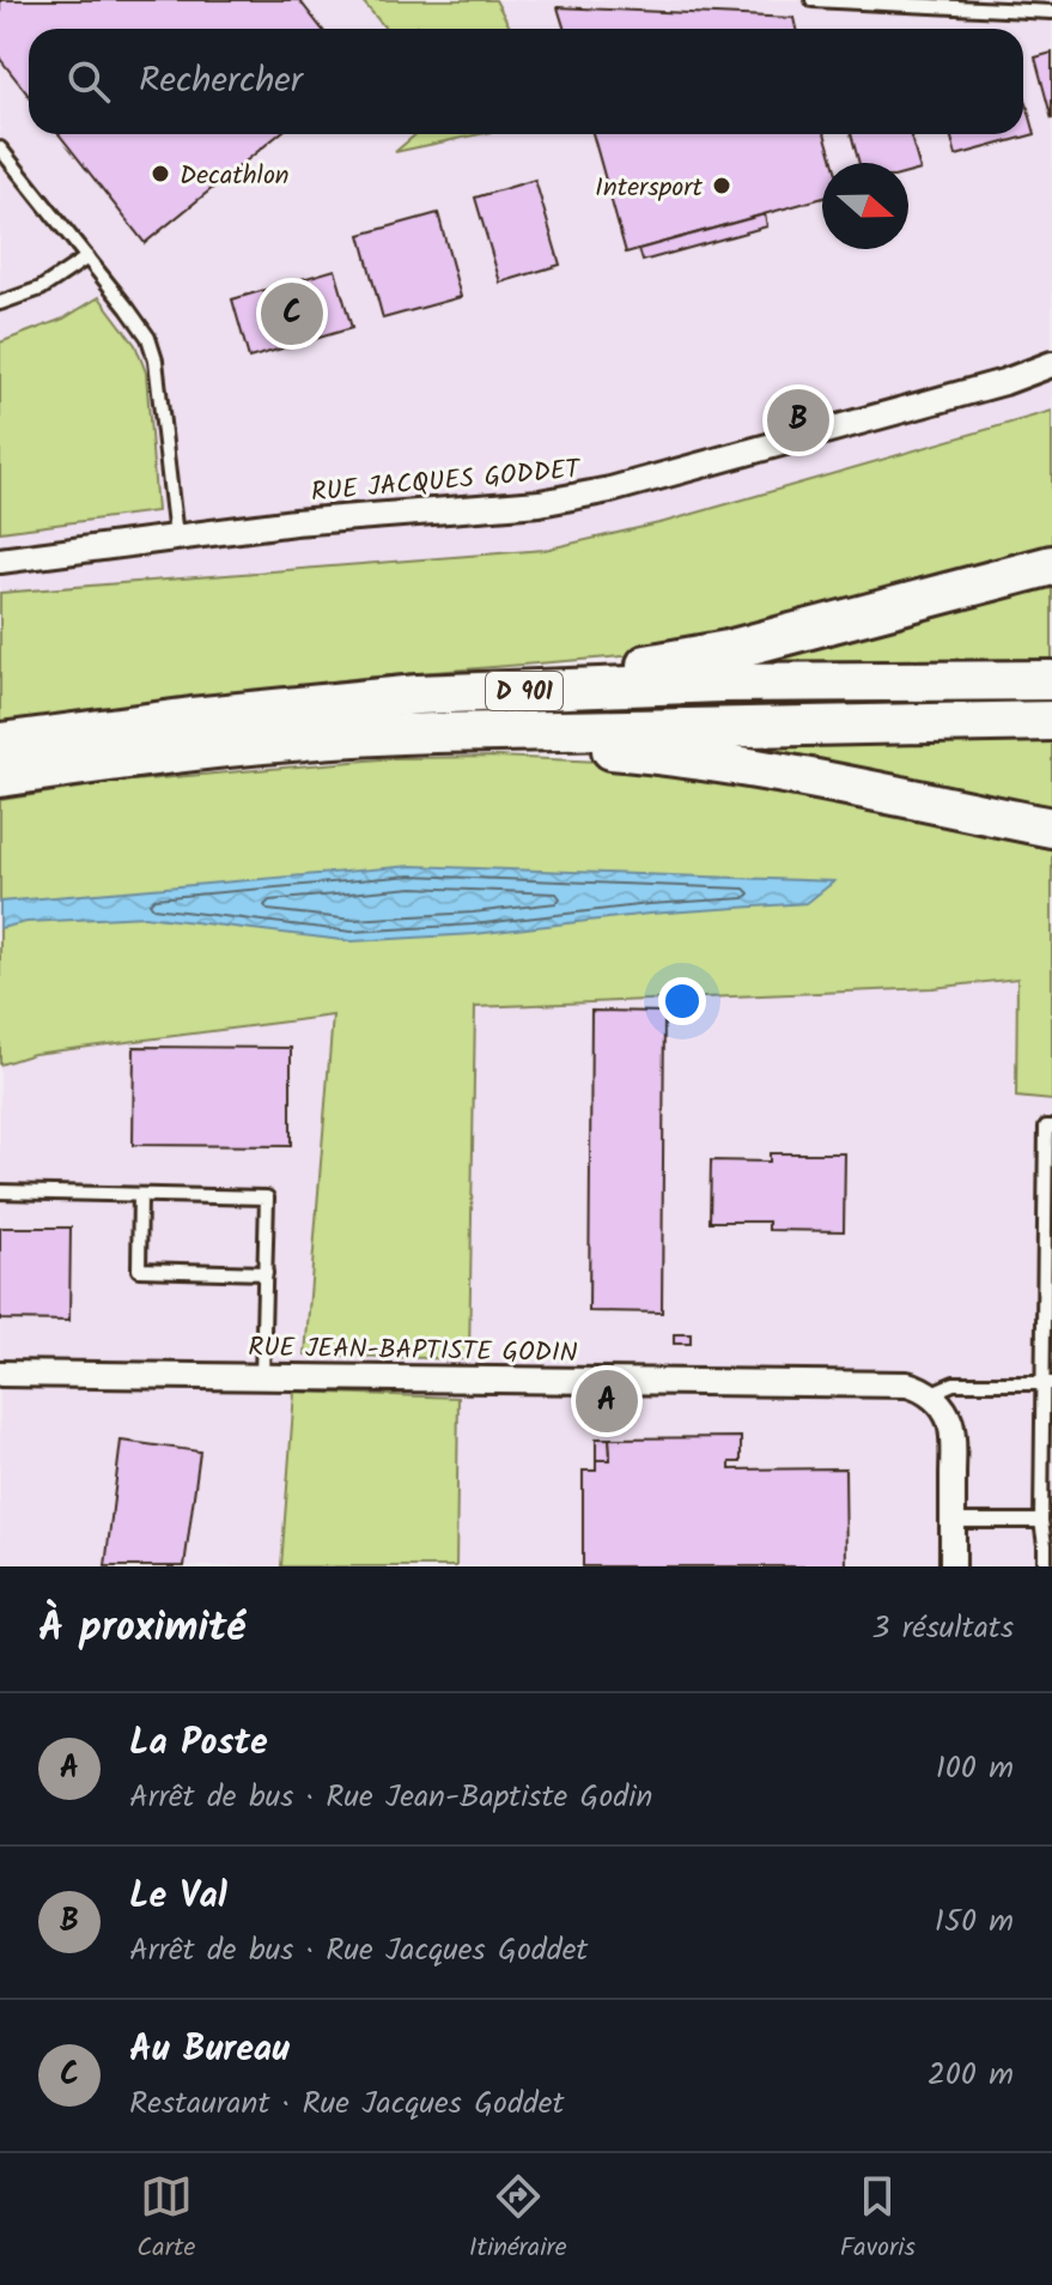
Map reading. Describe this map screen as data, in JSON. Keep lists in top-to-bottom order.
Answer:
{
  "streets": {
    "main road": ["D 901"],
    "street": ["RUE JACQUES GODDET", "RUE JEAN-BAPTISTE GODIN"]
  },
  "places": ["Decathlon", "Intersport"],
  "north": "right",
  "page": {
    "search": "Rechercher",
    "pins": ["C", "B", "A"],
    "heading": ["À proximité", "3 résultats"],
    "list": [
      {
        "mark": "A",
        "name": "La Poste",
        "note": "Arrêt de bus · Rue Jean-Baptiste Godin",
        "value": "100 m"
      },
      {
        "mark": "B",
        "name": "Le Val",
        "note": "Arrêt de bus · Rue Jacques Goddet",
        "value": "150 m"
      },
      {
        "mark": "C",
        "name": "Au Bureau",
        "note": "Restaurant · Rue Jacques Goddet",
        "value": "200 m"
      }
    ],
    "nav": ["Carte", "Itinéraire", "Favoris"]
  }
}
